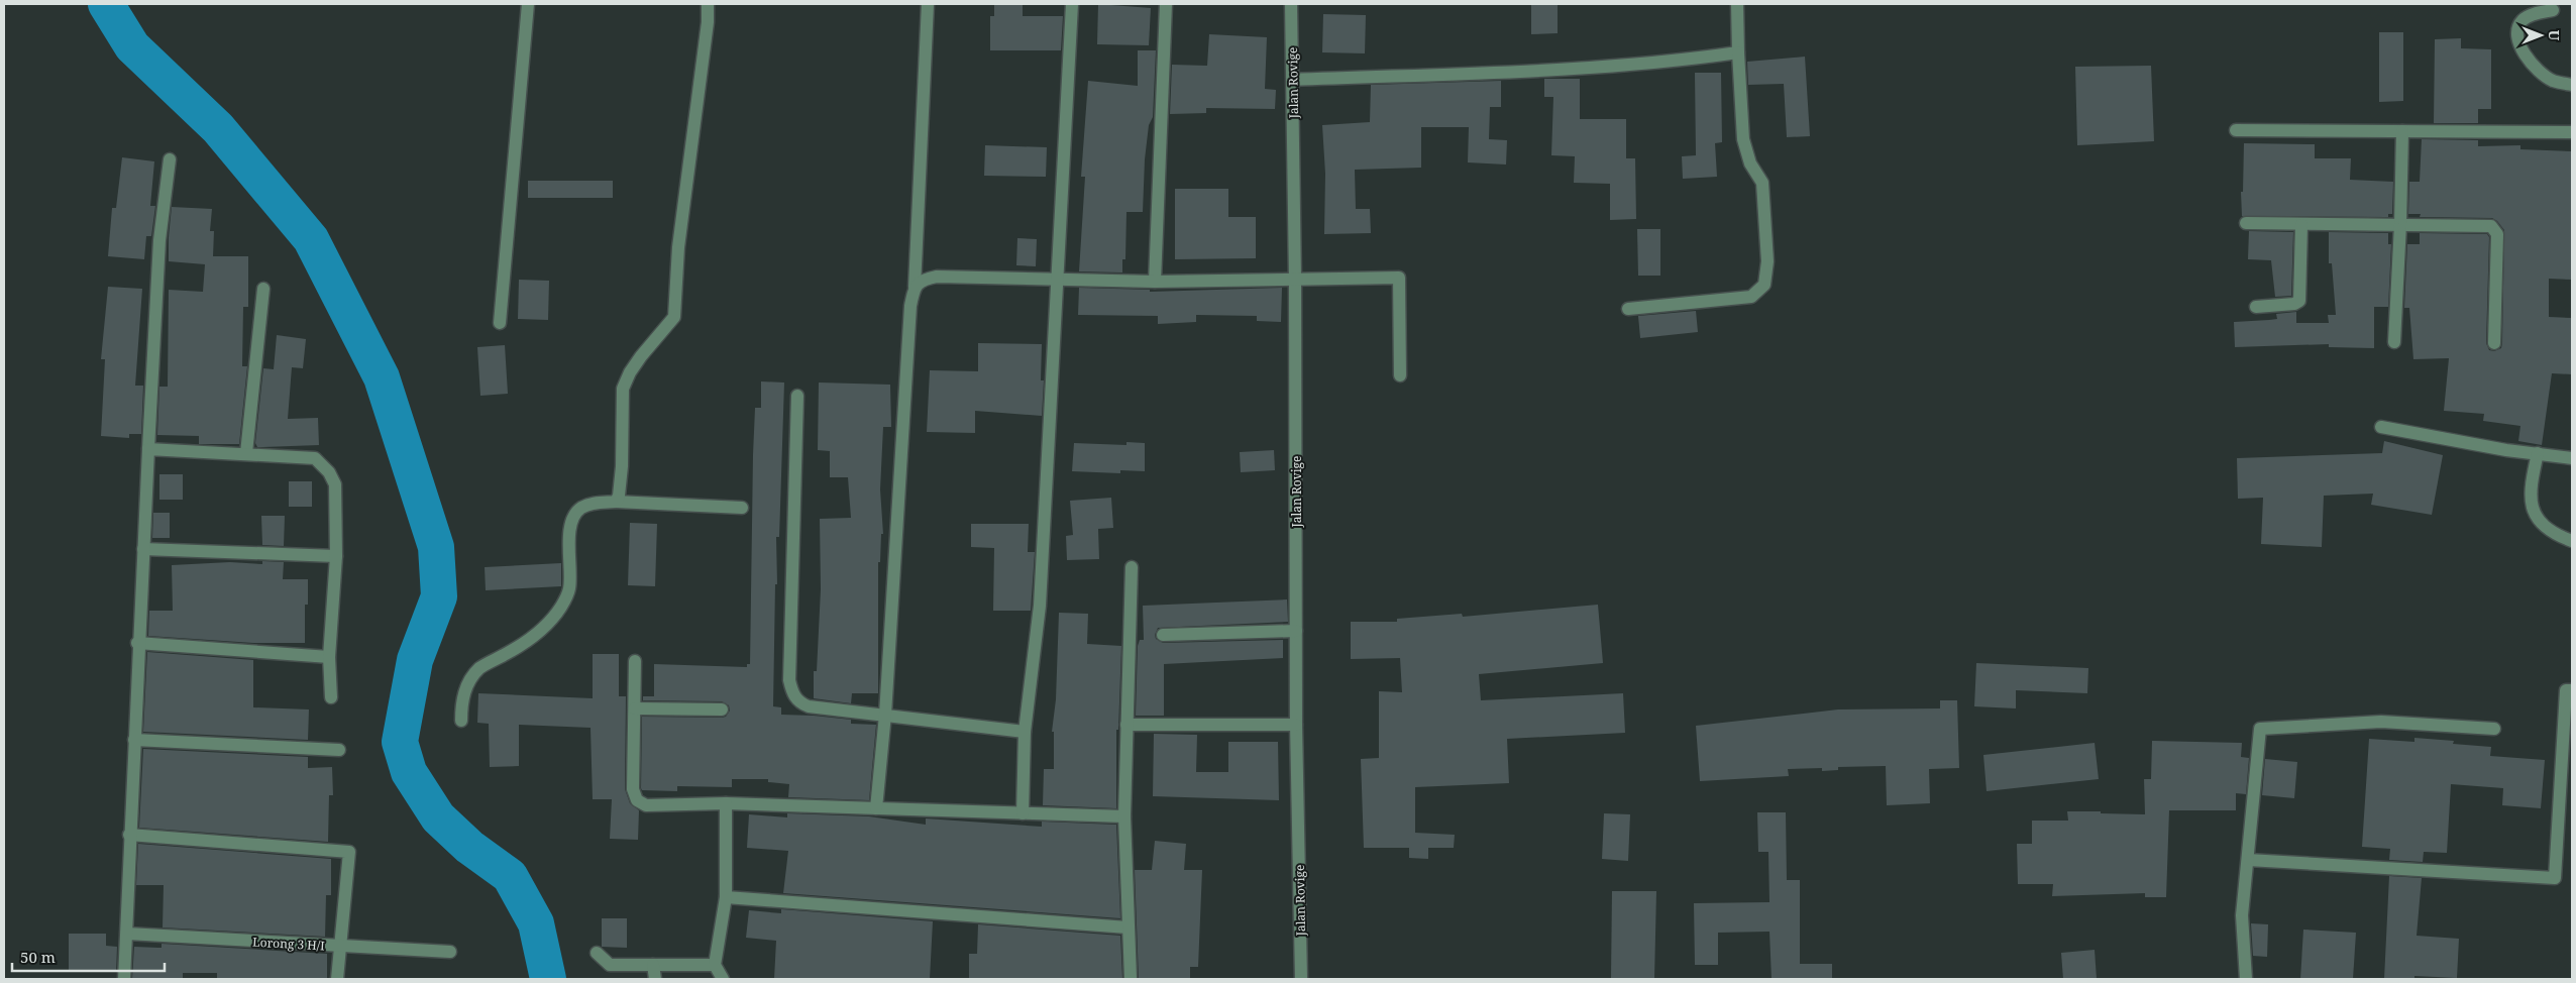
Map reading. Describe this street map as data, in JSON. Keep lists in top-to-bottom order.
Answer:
{
  "streets": {
    "street": ["Jalan Rovige", "Lorong 3 H/I"]
  },
  "scale_bar": "50 m",
  "north": "right"
}
